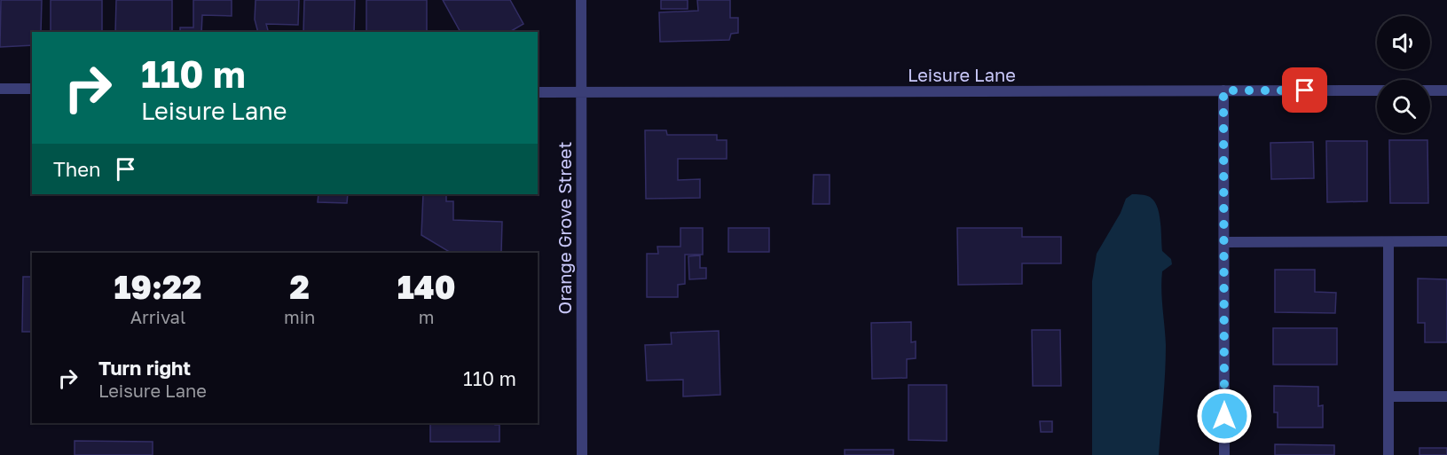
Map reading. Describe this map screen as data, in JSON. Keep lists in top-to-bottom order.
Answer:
{
  "streets": {
    "street": ["Leisure Lane", "Orange Grove Street"]
  },
  "crossings": [
    ["Leisure Lane", "Orange Grove Street"]
  ],
  "page": {
    "turn": ["110 m", "Leisure Lane"],
    "then": "Then",
    "eta": [
      "19:22",
      "Arrival",
      "2",
      "min",
      "140",
      "m"
    ],
    "list": [
      {
        "name": "Turn right",
        "note": "Leisure Lane",
        "value": "110 m"
      }
    ]
  }
}
